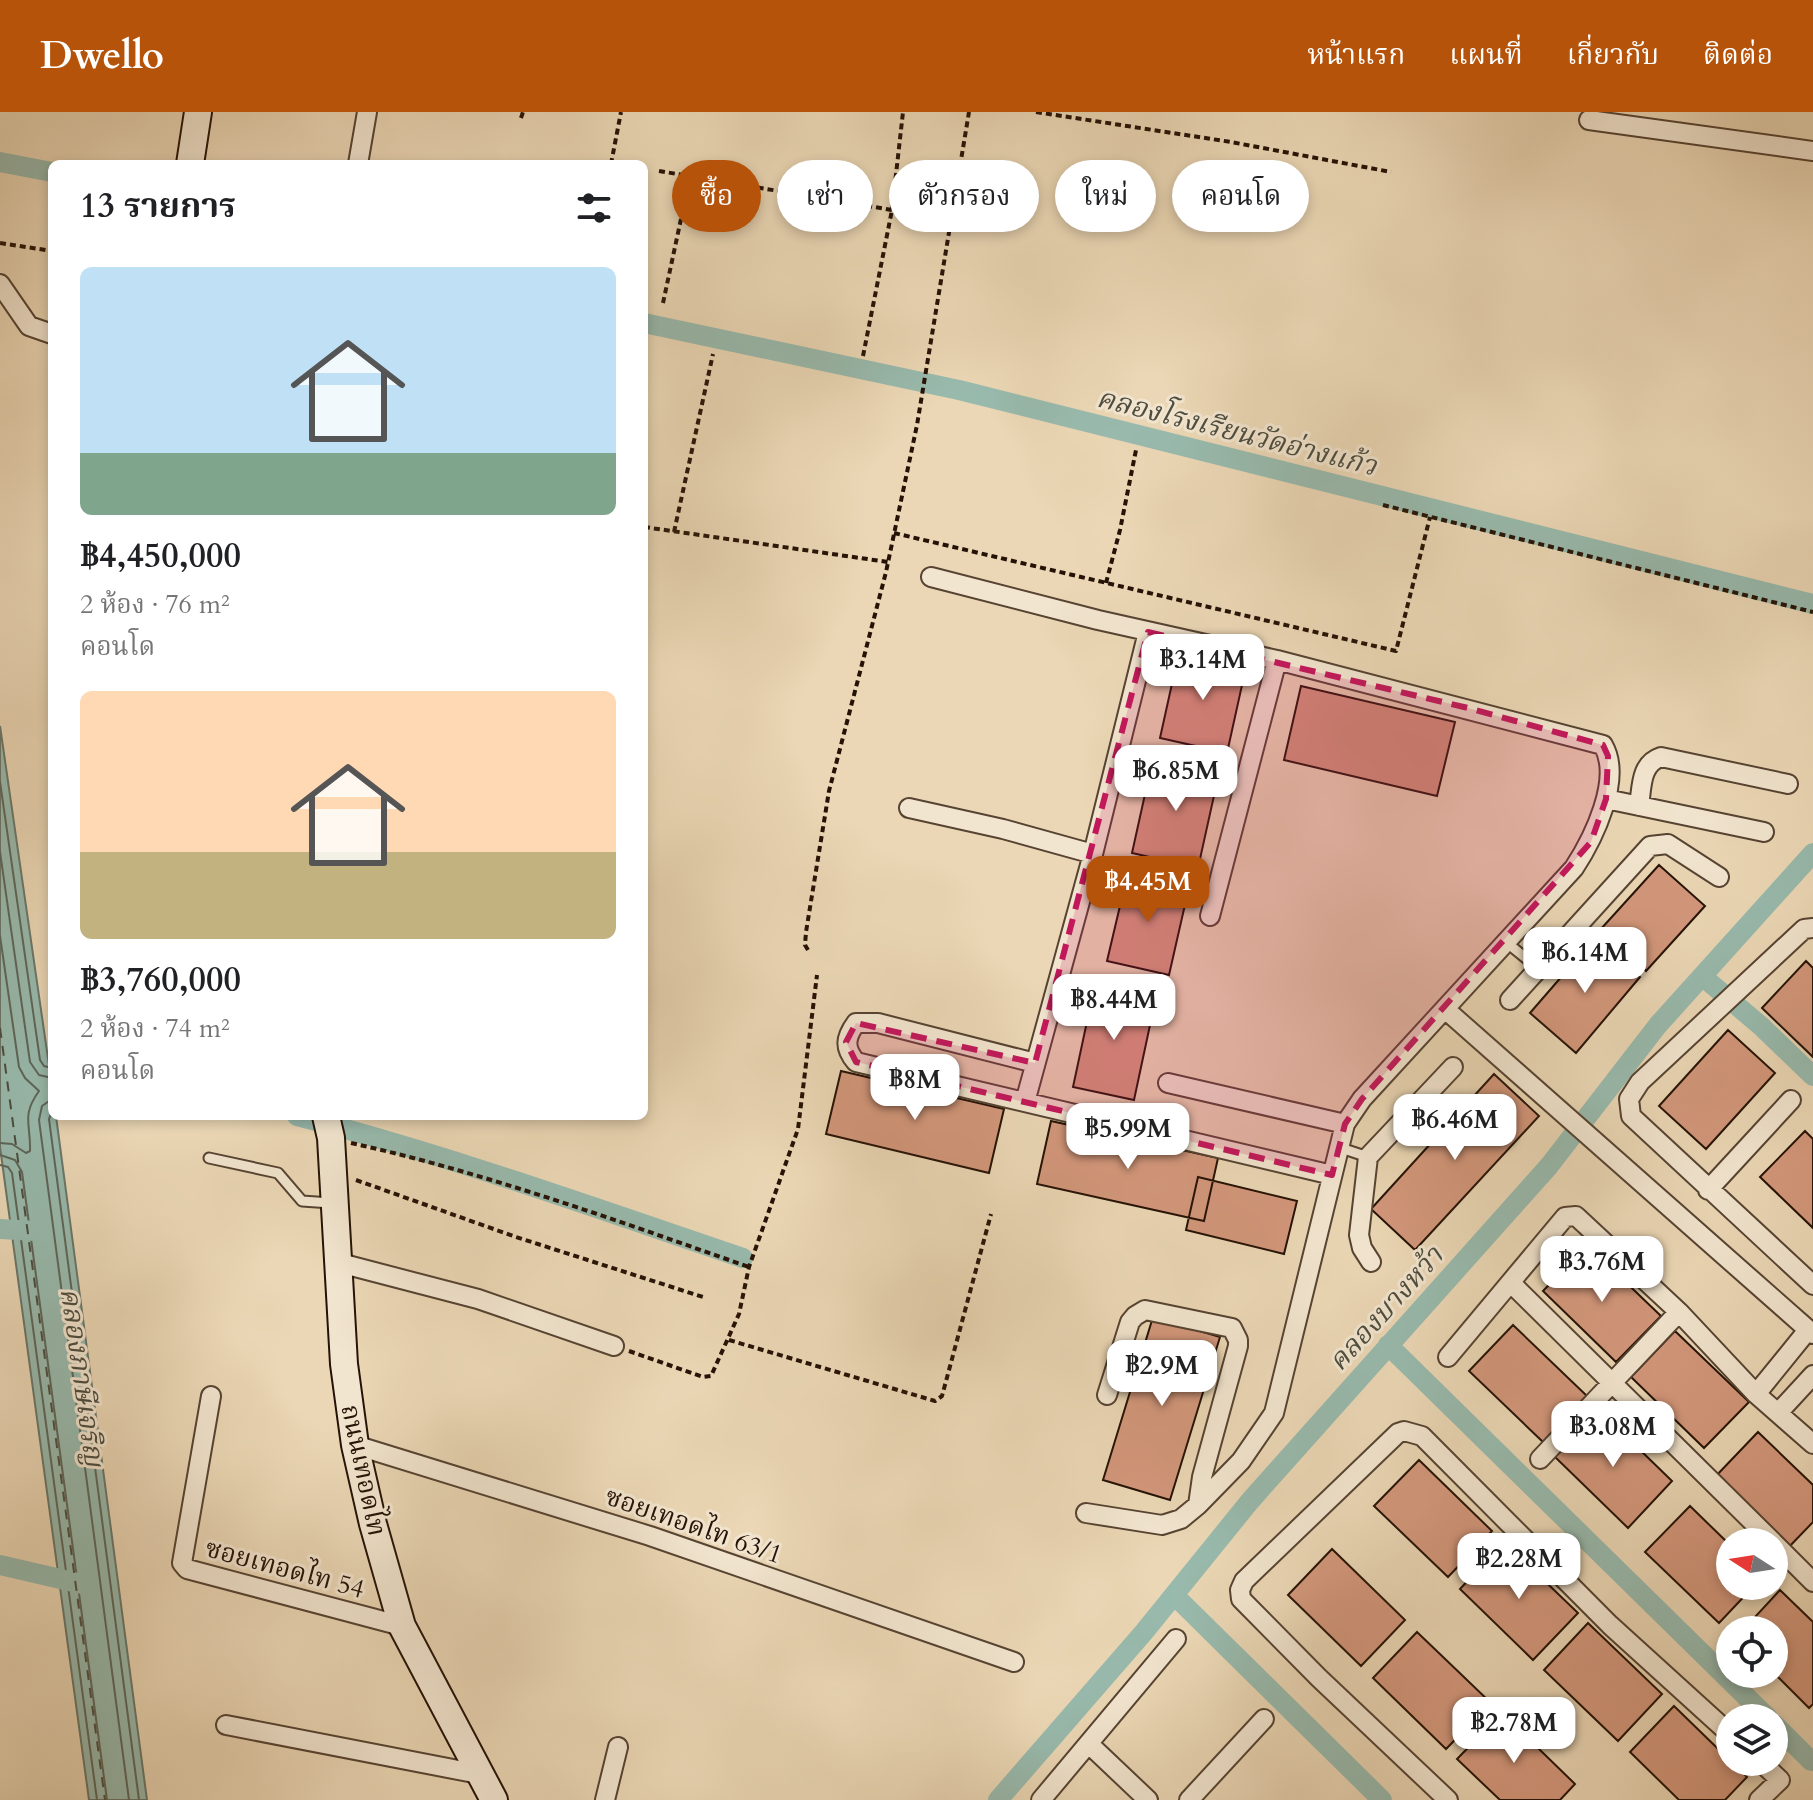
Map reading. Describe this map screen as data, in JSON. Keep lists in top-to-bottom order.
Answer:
{
  "streets": {
    "main road": ["ถนนเทอดไท"],
    "street": ["ซอยเทอดไท 63/1", "ซอยเทอดไท 54"]
  },
  "crossings": [
    ["ถนนเทอดไท", "ซอยเทอดไท 63/1"],
    ["ถนนเทอดไท", "ซอยเทอดไท 54"]
  ],
  "water": ["คลองโรงเรียนวัดอ่างแก้ว", "คลองบางหว้า", "คลองภาษีเจริญ"],
  "north": "left",
  "page": {
    "header": "Dwello",
    "nav": [
      "หน้าแรก",
      "แผนที่",
      "เกี่ยวกับ",
      "ติดต่อ"
    ],
    "chip": [
      "ซื้อ",
      "เช่า",
      "ตัวกรอง",
      "ใหม่",
      "คอนโด"
    ],
    "heading": "13 รายการ",
    "list": [
      {
        "name": "฿4,450,000",
        "note": "2 ห้อง · 76 m² · คอนโด"
      },
      {
        "name": "฿3,760,000",
        "note": "2 ห้อง · 74 m² · คอนโด"
      }
    ],
    "price": [
      "฿3.14M",
      "฿6.85M",
      "฿4.45M",
      "฿6.14M",
      "฿8.44M",
      "฿8M",
      "฿6.46M",
      "฿5.99M",
      "฿3.76M",
      "฿2.9M",
      "฿3.08M",
      "฿2.28M",
      "฿2.78M"
    ]
  }
}
